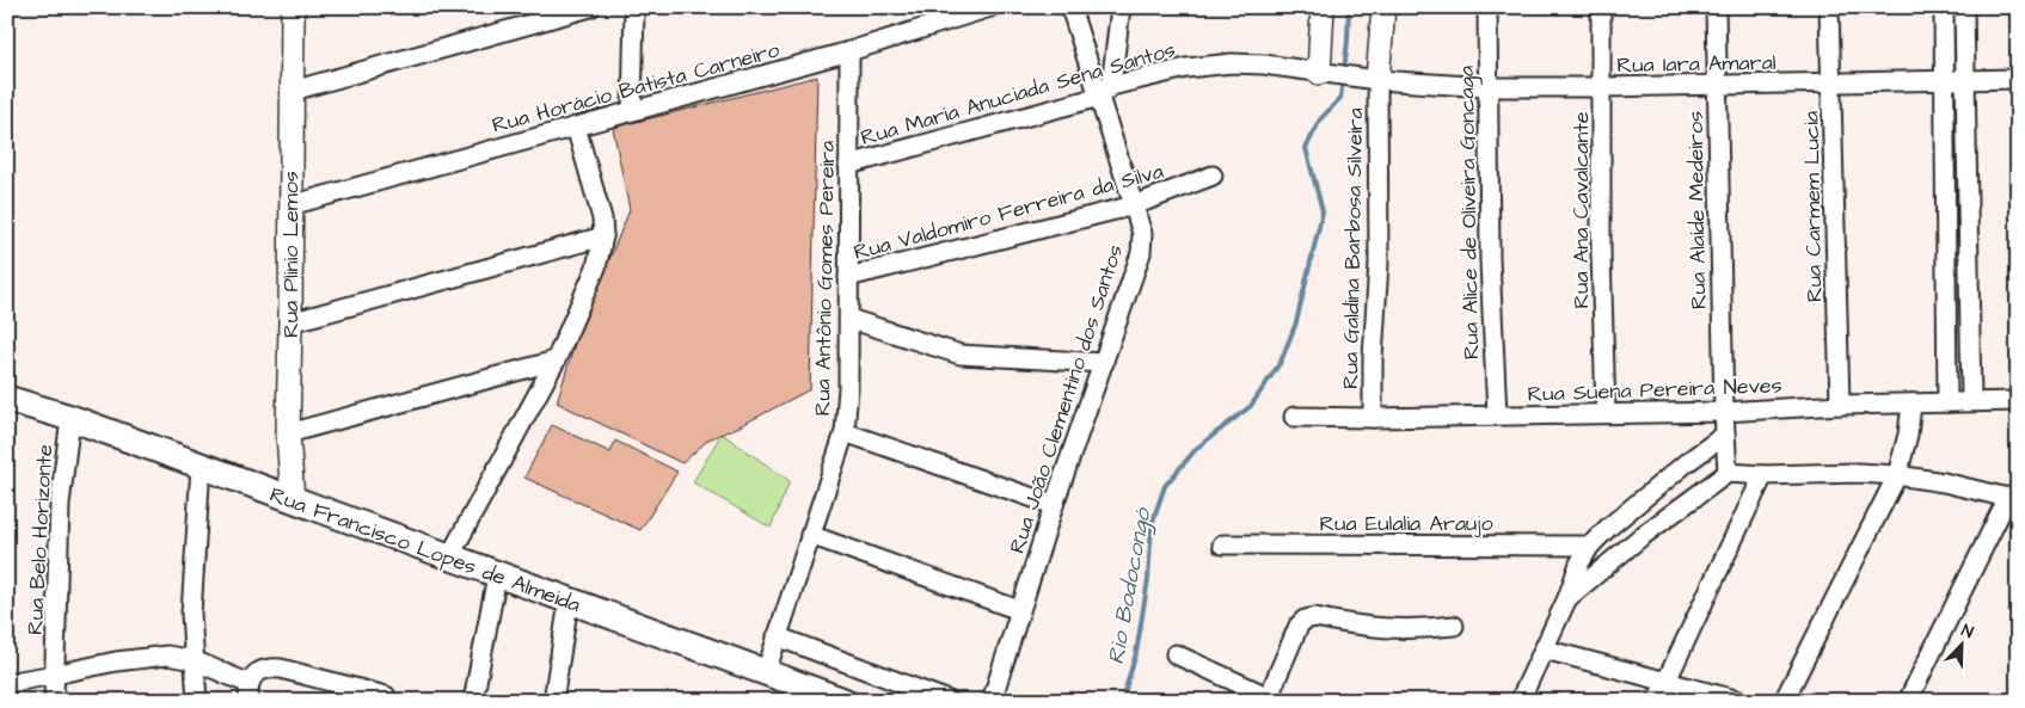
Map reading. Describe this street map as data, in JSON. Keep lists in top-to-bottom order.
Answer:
{
  "streets": {
    "main road": ["Rua Francisco Lopes de Almeida"],
    "street": [
      "Rua Iara Amaral",
      "Rua Horácio Batista Carneiro",
      "Rua Maria Anuciada Sena Santos",
      "Rua Carmem Lucia",
      "Rua Ana Cavalcante",
      "Rua Alaíde Medeiros",
      "Rua Valdomiro Ferreira da Silva",
      "Rua Alice de Oliveira Goncaga",
      "Rua Galdina Barbosa Silveira",
      "Rua Plinio Lemos",
      "Rua Antônio Gomes Pereira",
      "Rua Suena Pereira Neves",
      "Rua João Clementino dos Santos",
      "Rua Eulalia Araujo",
      "Rua Belo Horizonte"
    ]
  },
  "crossings": [
    ["Rua Iara Amaral", "Rua Maria Anuciada Sena Santos"],
    ["Rua Iara Amaral", "Rua Carmem Lucia"],
    ["Rua Iara Amaral", "Rua Ana Cavalcante"],
    ["Rua Iara Amaral", "Rua Alaíde Medeiros"],
    ["Rua Iara Amaral", "Rua Alice de Oliveira Goncaga"],
    ["Rua Iara Amaral", "Rua Galdina Barbosa Silveira"],
    ["Rua Horácio Batista Carneiro", "Rua Plinio Lemos"],
    ["Rua Horácio Batista Carneiro", "Rua Antônio Gomes Pereira"],
    ["Rua Maria Anuciada Sena Santos", "Rua Galdina Barbosa Silveira"],
    ["Rua Maria Anuciada Sena Santos", "Rua Antônio Gomes Pereira"],
    ["Rua Maria Anuciada Sena Santos", "Rua João Clementino dos Santos"],
    ["Rua Carmem Lucia", "Rua Suena Pereira Neves"],
    ["Rua Ana Cavalcante", "Rua Suena Pereira Neves"],
    ["Rua Alaíde Medeiros", "Rua Suena Pereira Neves"],
    ["Rua Valdomiro Ferreira da Silva", "Rua Antônio Gomes Pereira"],
    ["Rua Valdomiro Ferreira da Silva", "Rua João Clementino dos Santos"],
    ["Rua Alice de Oliveira Goncaga", "Rua Suena Pereira Neves"],
    ["Rua Galdina Barbosa Silveira", "Rua Suena Pereira Neves"],
    ["Rua Plinio Lemos", "Rua Francisco Lopes de Almeida"],
    ["Rua Antônio Gomes Pereira", "Rua Francisco Lopes de Almeida"],
    ["Rua Belo Horizonte", "Rua Francisco Lopes de Almeida"]
  ],
  "water": ["Rio Bodocongó"],
  "north": "top right"
}
